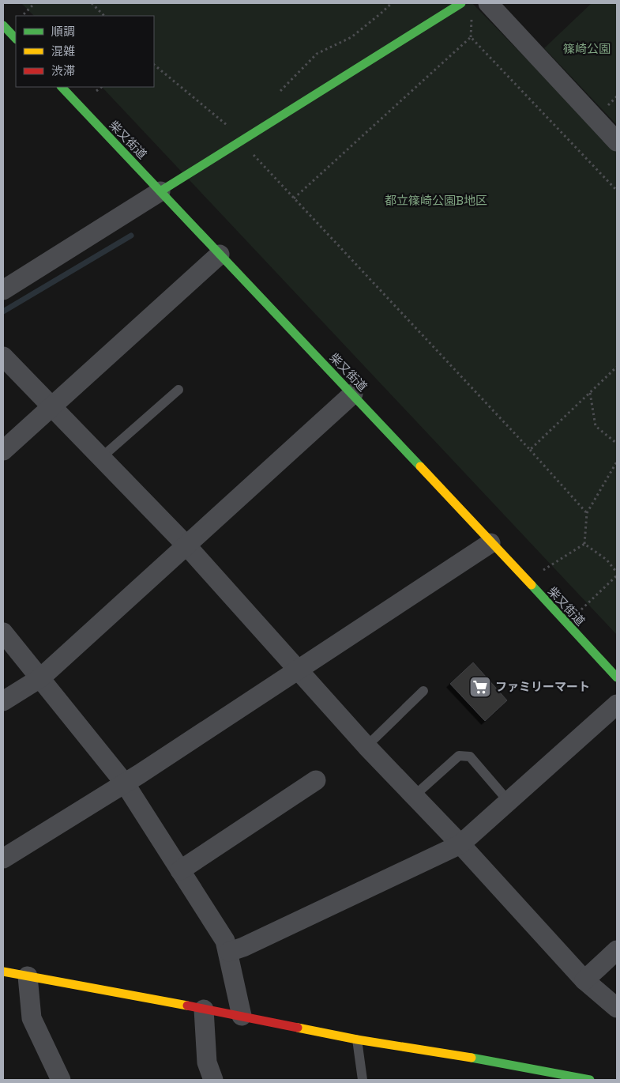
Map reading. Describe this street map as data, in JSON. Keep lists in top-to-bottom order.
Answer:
{
  "streets": {
    "street": ["柴又街道"]
  },
  "parks": ["篠崎公園", "都立篠崎公園B地区"],
  "places": {
    "supermarket": ["ファミリーマート"]
  },
  "legend": ["順調", "混雑", "渋滞"]
}
